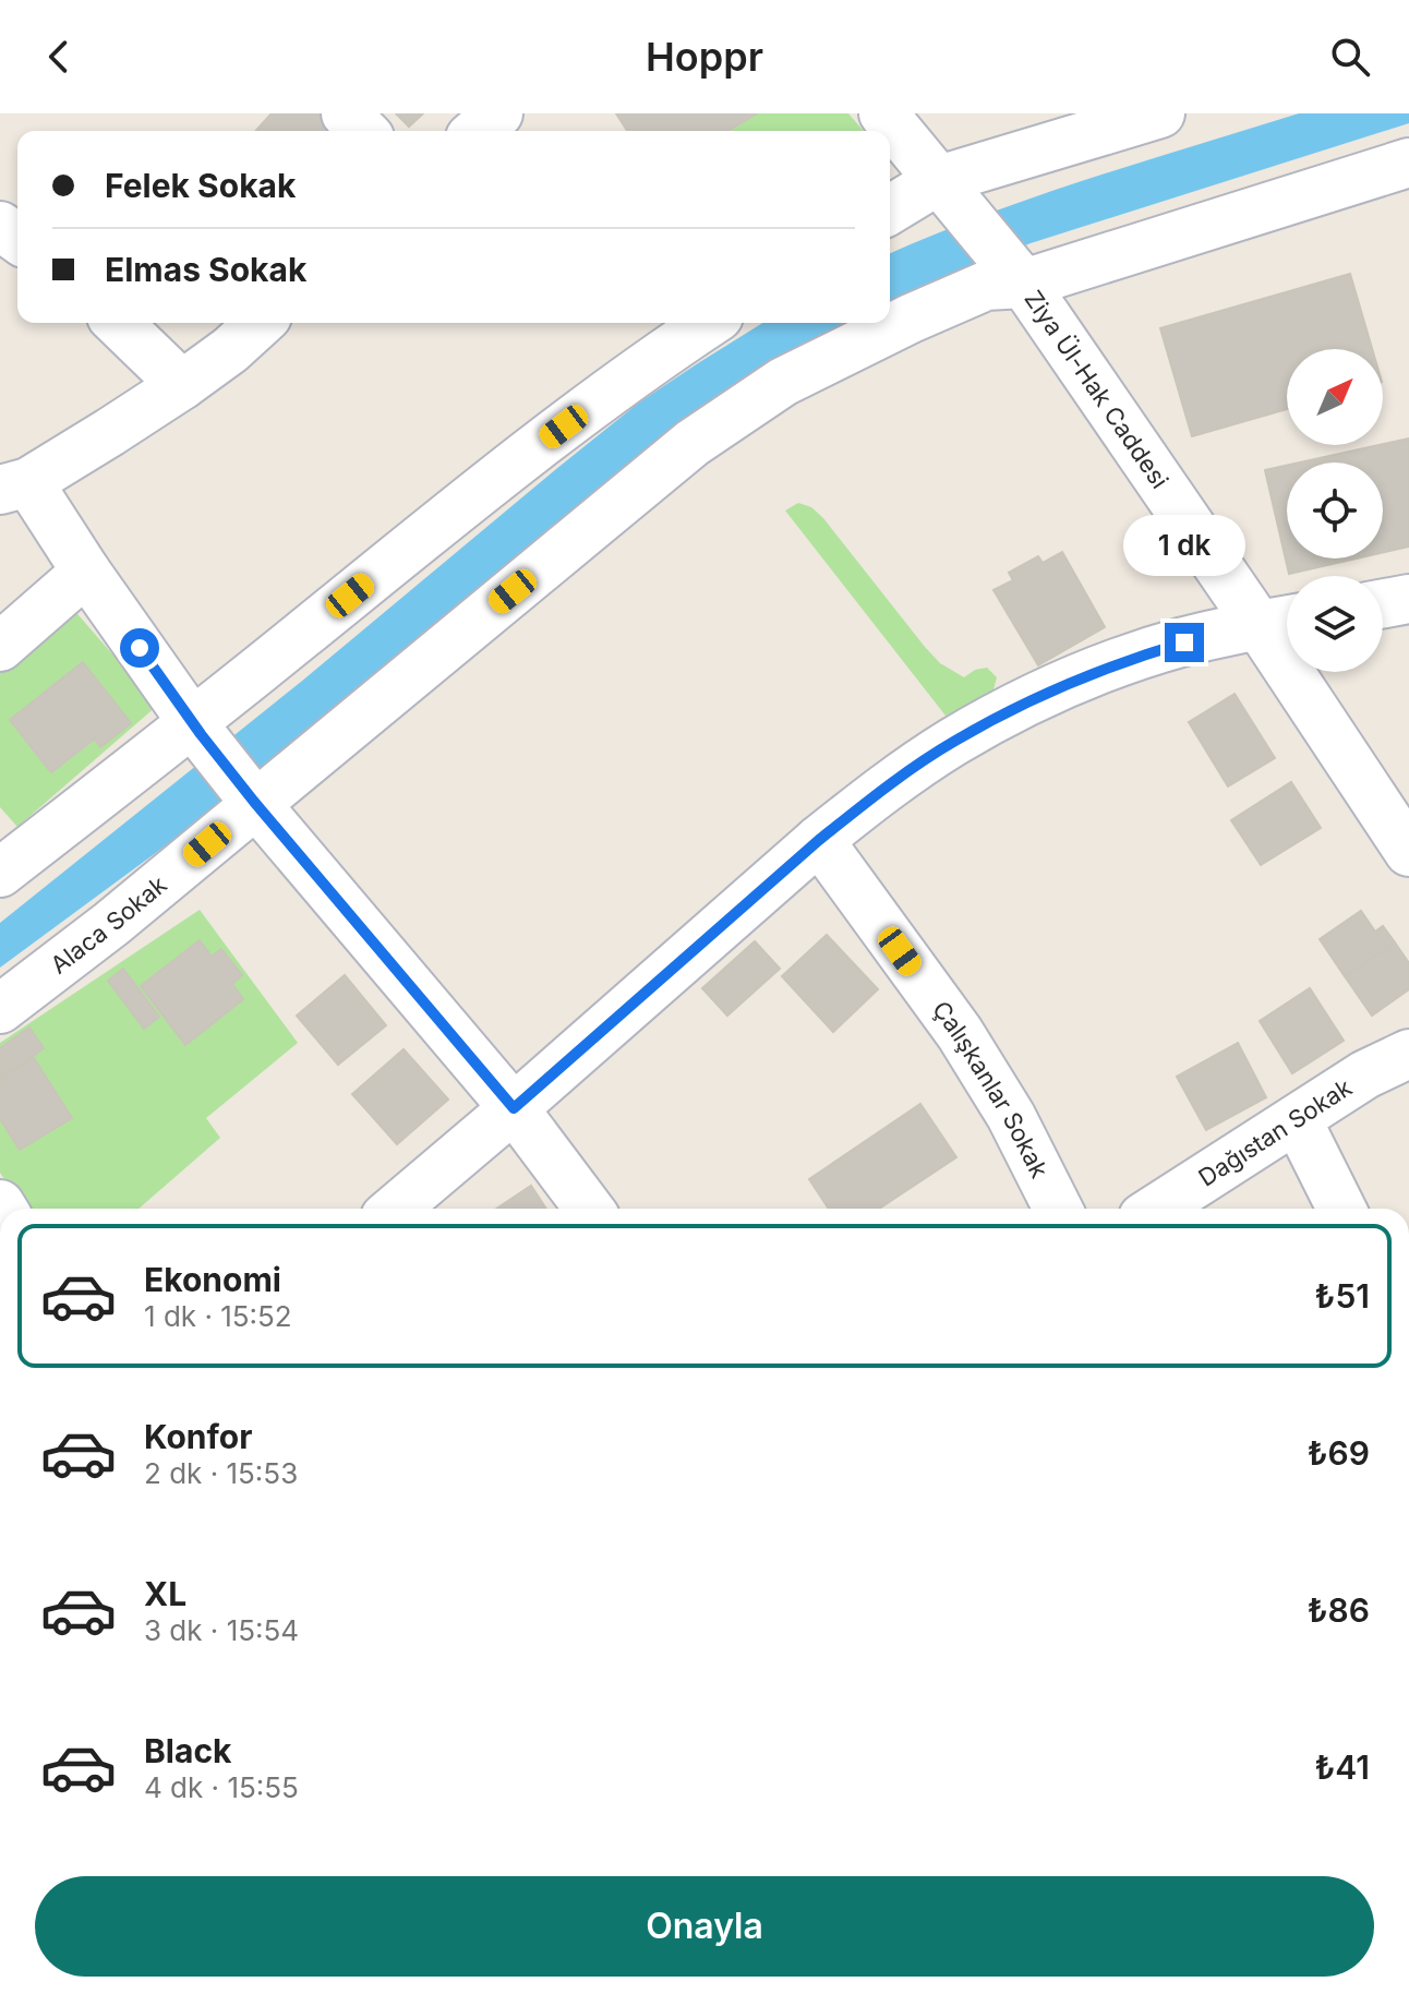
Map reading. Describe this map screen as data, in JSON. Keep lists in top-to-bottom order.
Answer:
{
  "streets": {
    "street": [
      "Ziya Ül-Hak Caddesi",
      "Alaca Sokak",
      "Çalışkanlar Sokak",
      "Dağıstan Sokak"
    ]
  },
  "crossings": [
    ["Ziya Ül-Hak Caddesi", "Alaca Sokak"]
  ],
  "north": "top right",
  "page": {
    "header": "Hoppr",
    "banner": ["Felek Sokak", "Elmas Sokak"],
    "bubble": "1 dk",
    "list": [
      {
        "name": "Ekonomi",
        "note": "1 dk · 15:52",
        "value": "₺51"
      },
      {
        "name": "Konfor",
        "note": "2 dk · 15:53",
        "value": "₺69"
      },
      {
        "name": "XL",
        "note": "3 dk · 15:54",
        "value": "₺86"
      },
      {
        "name": "Black",
        "note": "4 dk · 15:55",
        "value": "₺41"
      }
    ],
    "buttons": "Onayla"
  }
}
